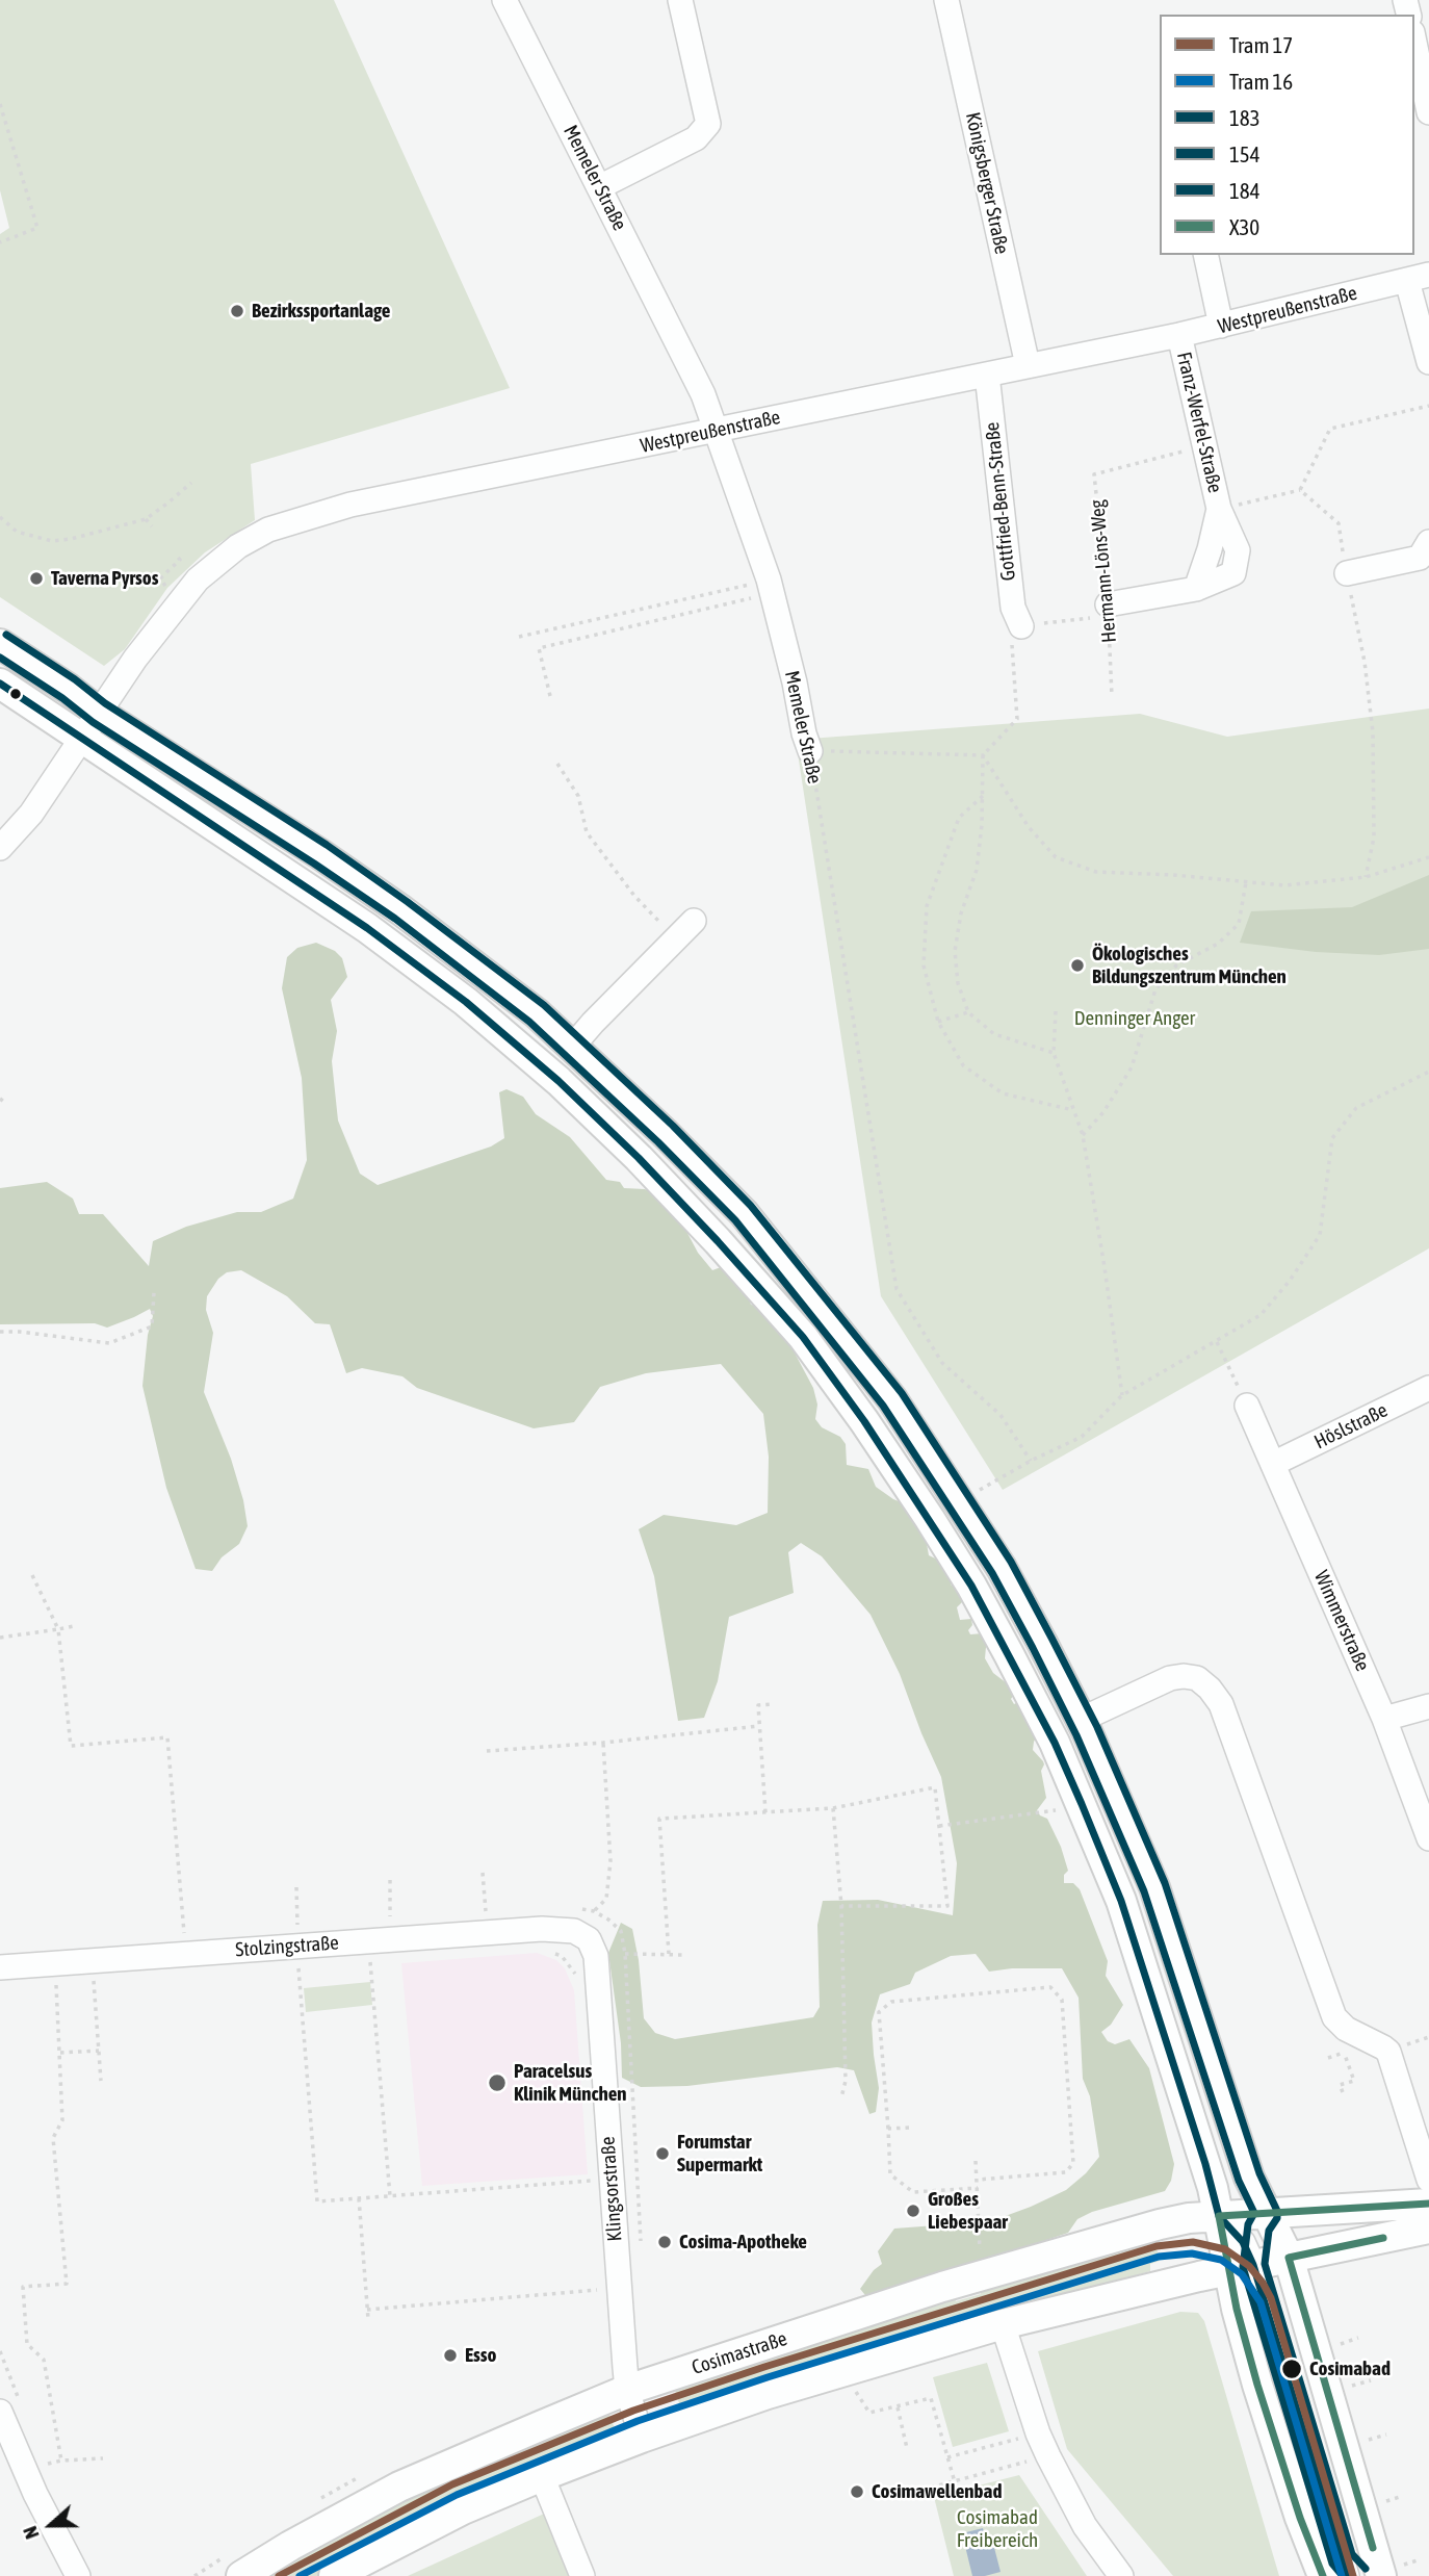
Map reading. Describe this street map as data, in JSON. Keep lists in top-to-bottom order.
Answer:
{
  "streets": {
    "main road": ["Cosimastraße"],
    "street": [
      "Memeler Straße",
      "Königsberger Straße",
      "Westpreußenstraße",
      "Franz-Werfel-Straße",
      "Gottfried-Benn-Straße",
      "Höslstraße",
      "Wimmerstraße",
      "Stolzingstraße",
      "Klingsorstraße"
    ],
    "path": ["Hermann-Löns-Weg"]
  },
  "crossings": [
    ["Memeler Straße", "Westpreußenstraße"],
    ["Königsberger Straße", "Westpreußenstraße"],
    ["Westpreußenstraße", "Franz-Werfel-Straße"],
    ["Westpreußenstraße", "Gottfried-Benn-Straße"],
    ["Franz-Werfel-Straße", "Hermann-Löns-Weg"],
    ["Höslstraße", "Wimmerstraße"],
    ["Stolzingstraße", "Klingsorstraße"],
    ["Klingsorstraße", "Cosimastraße"]
  ],
  "parks": ["Denninger Anger", "Cosimabad Freibereich"],
  "places": [
    "Bezirkssportanlage",
    "Taverna Pyrsos",
    "Ökologisches Bildungszentrum München",
    "Paracelsus Klinik München",
    "Forumstar Supermarkt",
    "Großes Liebespaar",
    "Cosima-Apotheke",
    "Esso",
    "Cosimabad",
    "Cosimawellenbad"
  ],
  "lines": [
    "transit line 184",
    "transit line 154",
    "transit line 183",
    "transit line X30",
    "tram line 17",
    "tram line 16"
  ],
  "legend": [
    "Tram 17",
    "Tram 16",
    "183",
    "154",
    "184",
    "X30"
  ],
  "north": "left"
}
